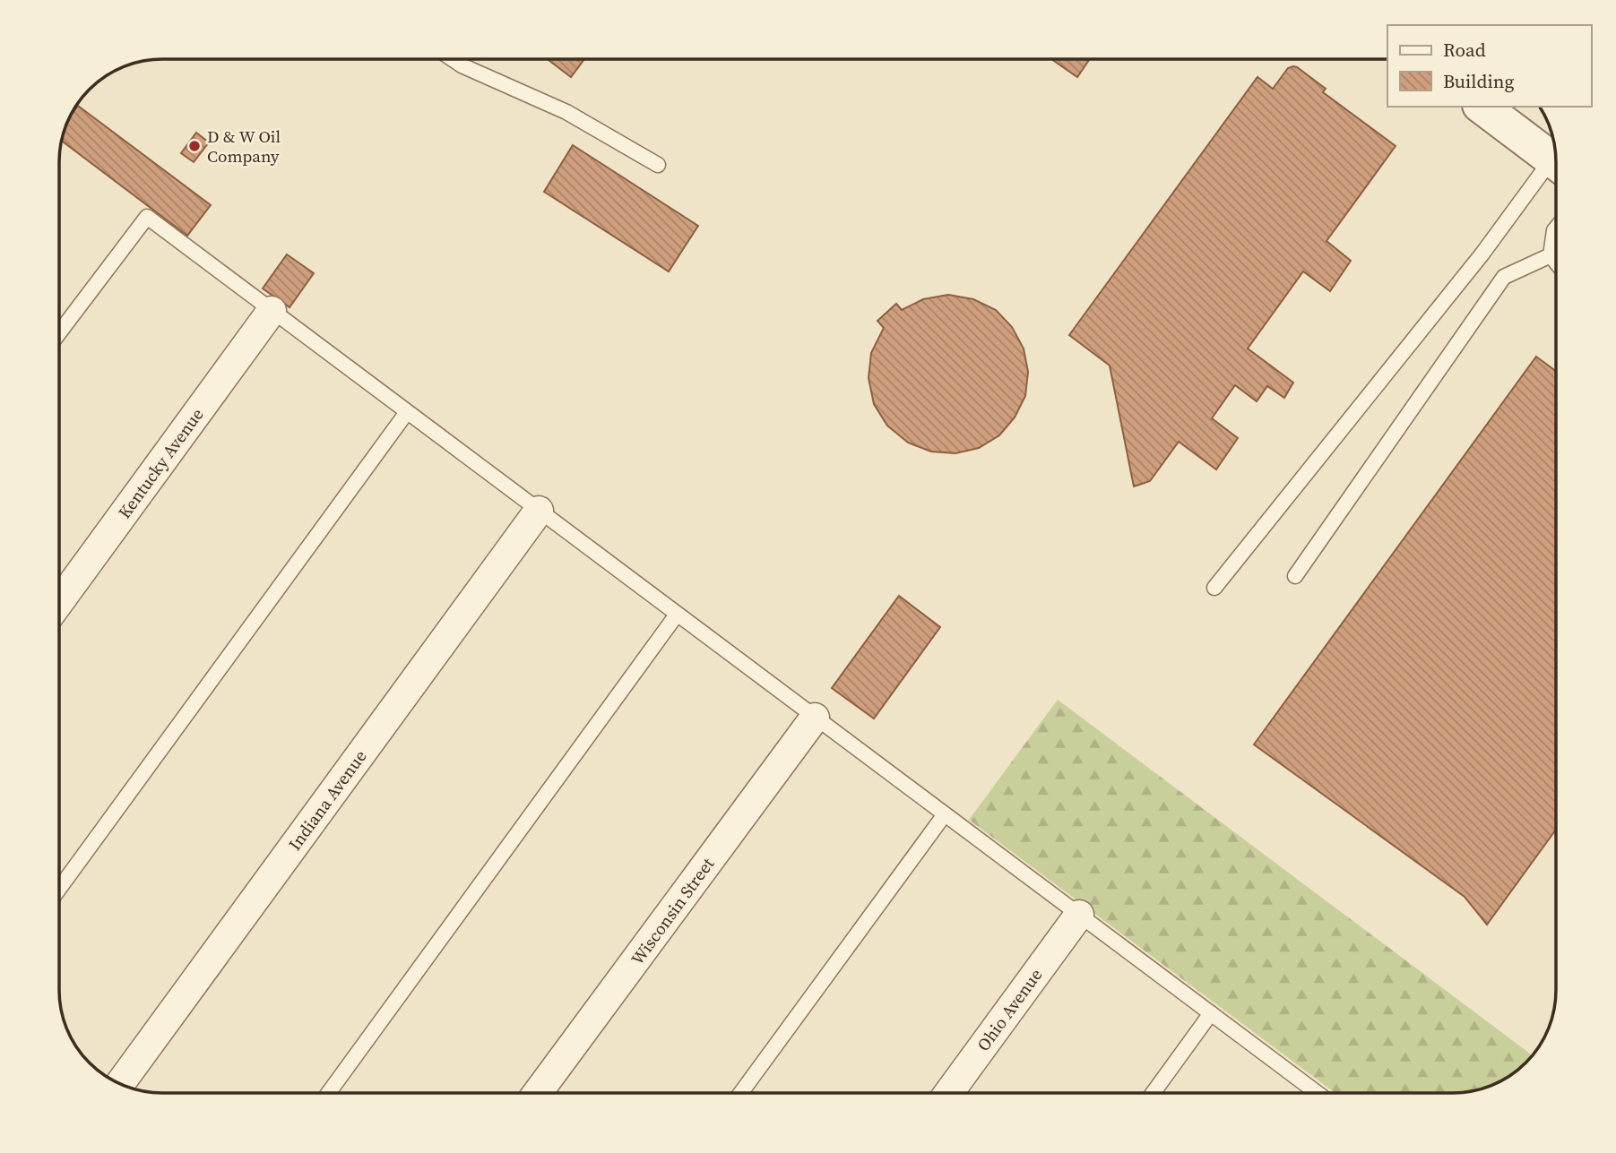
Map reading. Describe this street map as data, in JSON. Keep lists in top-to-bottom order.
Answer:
{
  "streets": {
    "street": [
      "Kentucky Avenue",
      "Indiana Avenue",
      "Wisconsin Street",
      "Ohio Avenue"
    ]
  },
  "places": ["D & W Oil Company"],
  "legend": ["Road", "Building"]
}
